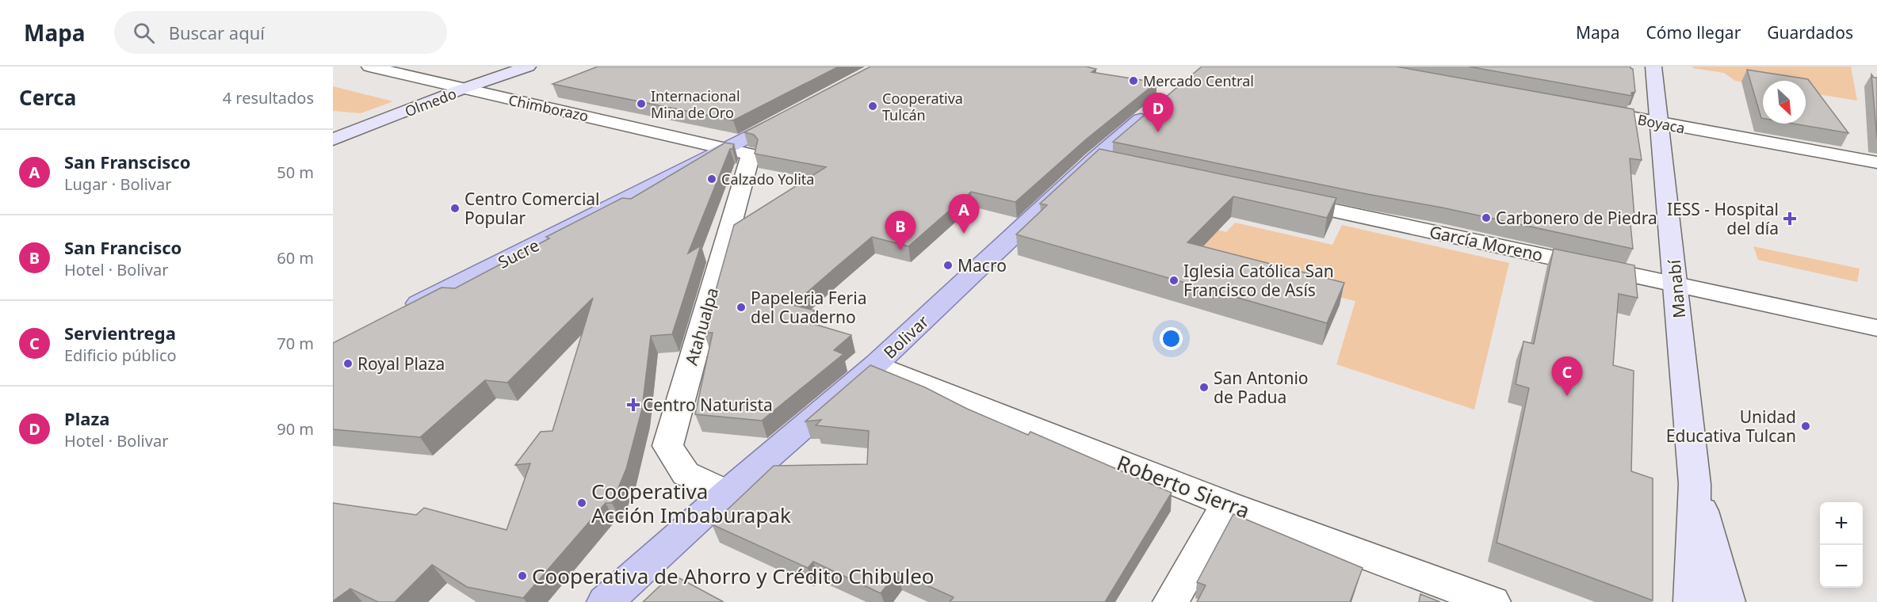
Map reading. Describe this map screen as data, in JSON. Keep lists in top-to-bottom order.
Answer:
{
  "streets": {
    "main road": [
      "Olmedo",
      "Sucre",
      "Manabí",
      "Bolivar"
    ],
    "street": [
      "Chimborazo",
      "Boyaca",
      "García Moreno",
      "Atahualpa",
      "Roberto Sierra"
    ]
  },
  "crossings": [
    ["Olmedo", "Chimborazo"],
    ["Chimborazo", "Sucre"],
    ["Chimborazo", "Atahualpa"],
    ["Boyaca", "Manabí"],
    ["García Moreno", "Manabí"],
    ["Sucre", "Atahualpa"],
    ["Atahualpa", "Bolivar"],
    ["Bolivar", "Roberto Sierra"]
  ],
  "places": {
    "other": [
      "Mercado Central",
      "Internacional Mina de Oro",
      "Cooperativa Tulcán",
      "Calzado Yolita",
      "Centro Comercial Popular",
      "Carbonero de Piedra",
      "Macro",
      "Iglesia Católica San Francisco de Asís",
      "Papeleria Feria del Cuaderno",
      "Royal Plaza",
      "San Antonio de Padua",
      "Unidad Educativa Tulcan",
      "Cooperativa Acción Imbaburapak",
      "Cooperativa de Ahorro y Crédito Chibuleo"
    ],
    "health": ["IESS - Hospital del día", "Centro Naturista"]
  },
  "north": "bottom right",
  "page": {
    "header": "Mapa",
    "search": "Buscar aquí",
    "nav": ["Mapa", "Cómo llegar", "Guardados"],
    "heading": ["Cerca", "4 resultados"],
    "pins": [
      "D",
      "A",
      "B",
      "C"
    ],
    "list": [
      {
        "mark": "A",
        "name": "San Franscisco",
        "note": "Lugar · Bolivar",
        "value": "50 m"
      },
      {
        "mark": "B",
        "name": "San Francisco",
        "note": "Hotel · Bolivar",
        "value": "60 m"
      },
      {
        "mark": "C",
        "name": "Servientrega",
        "note": "Edificio público",
        "value": "70 m"
      },
      {
        "mark": "D",
        "name": "Plaza",
        "note": "Hotel · Bolivar",
        "value": "90 m"
      }
    ],
    "map_buttons": ["+", "−"]
  }
}
